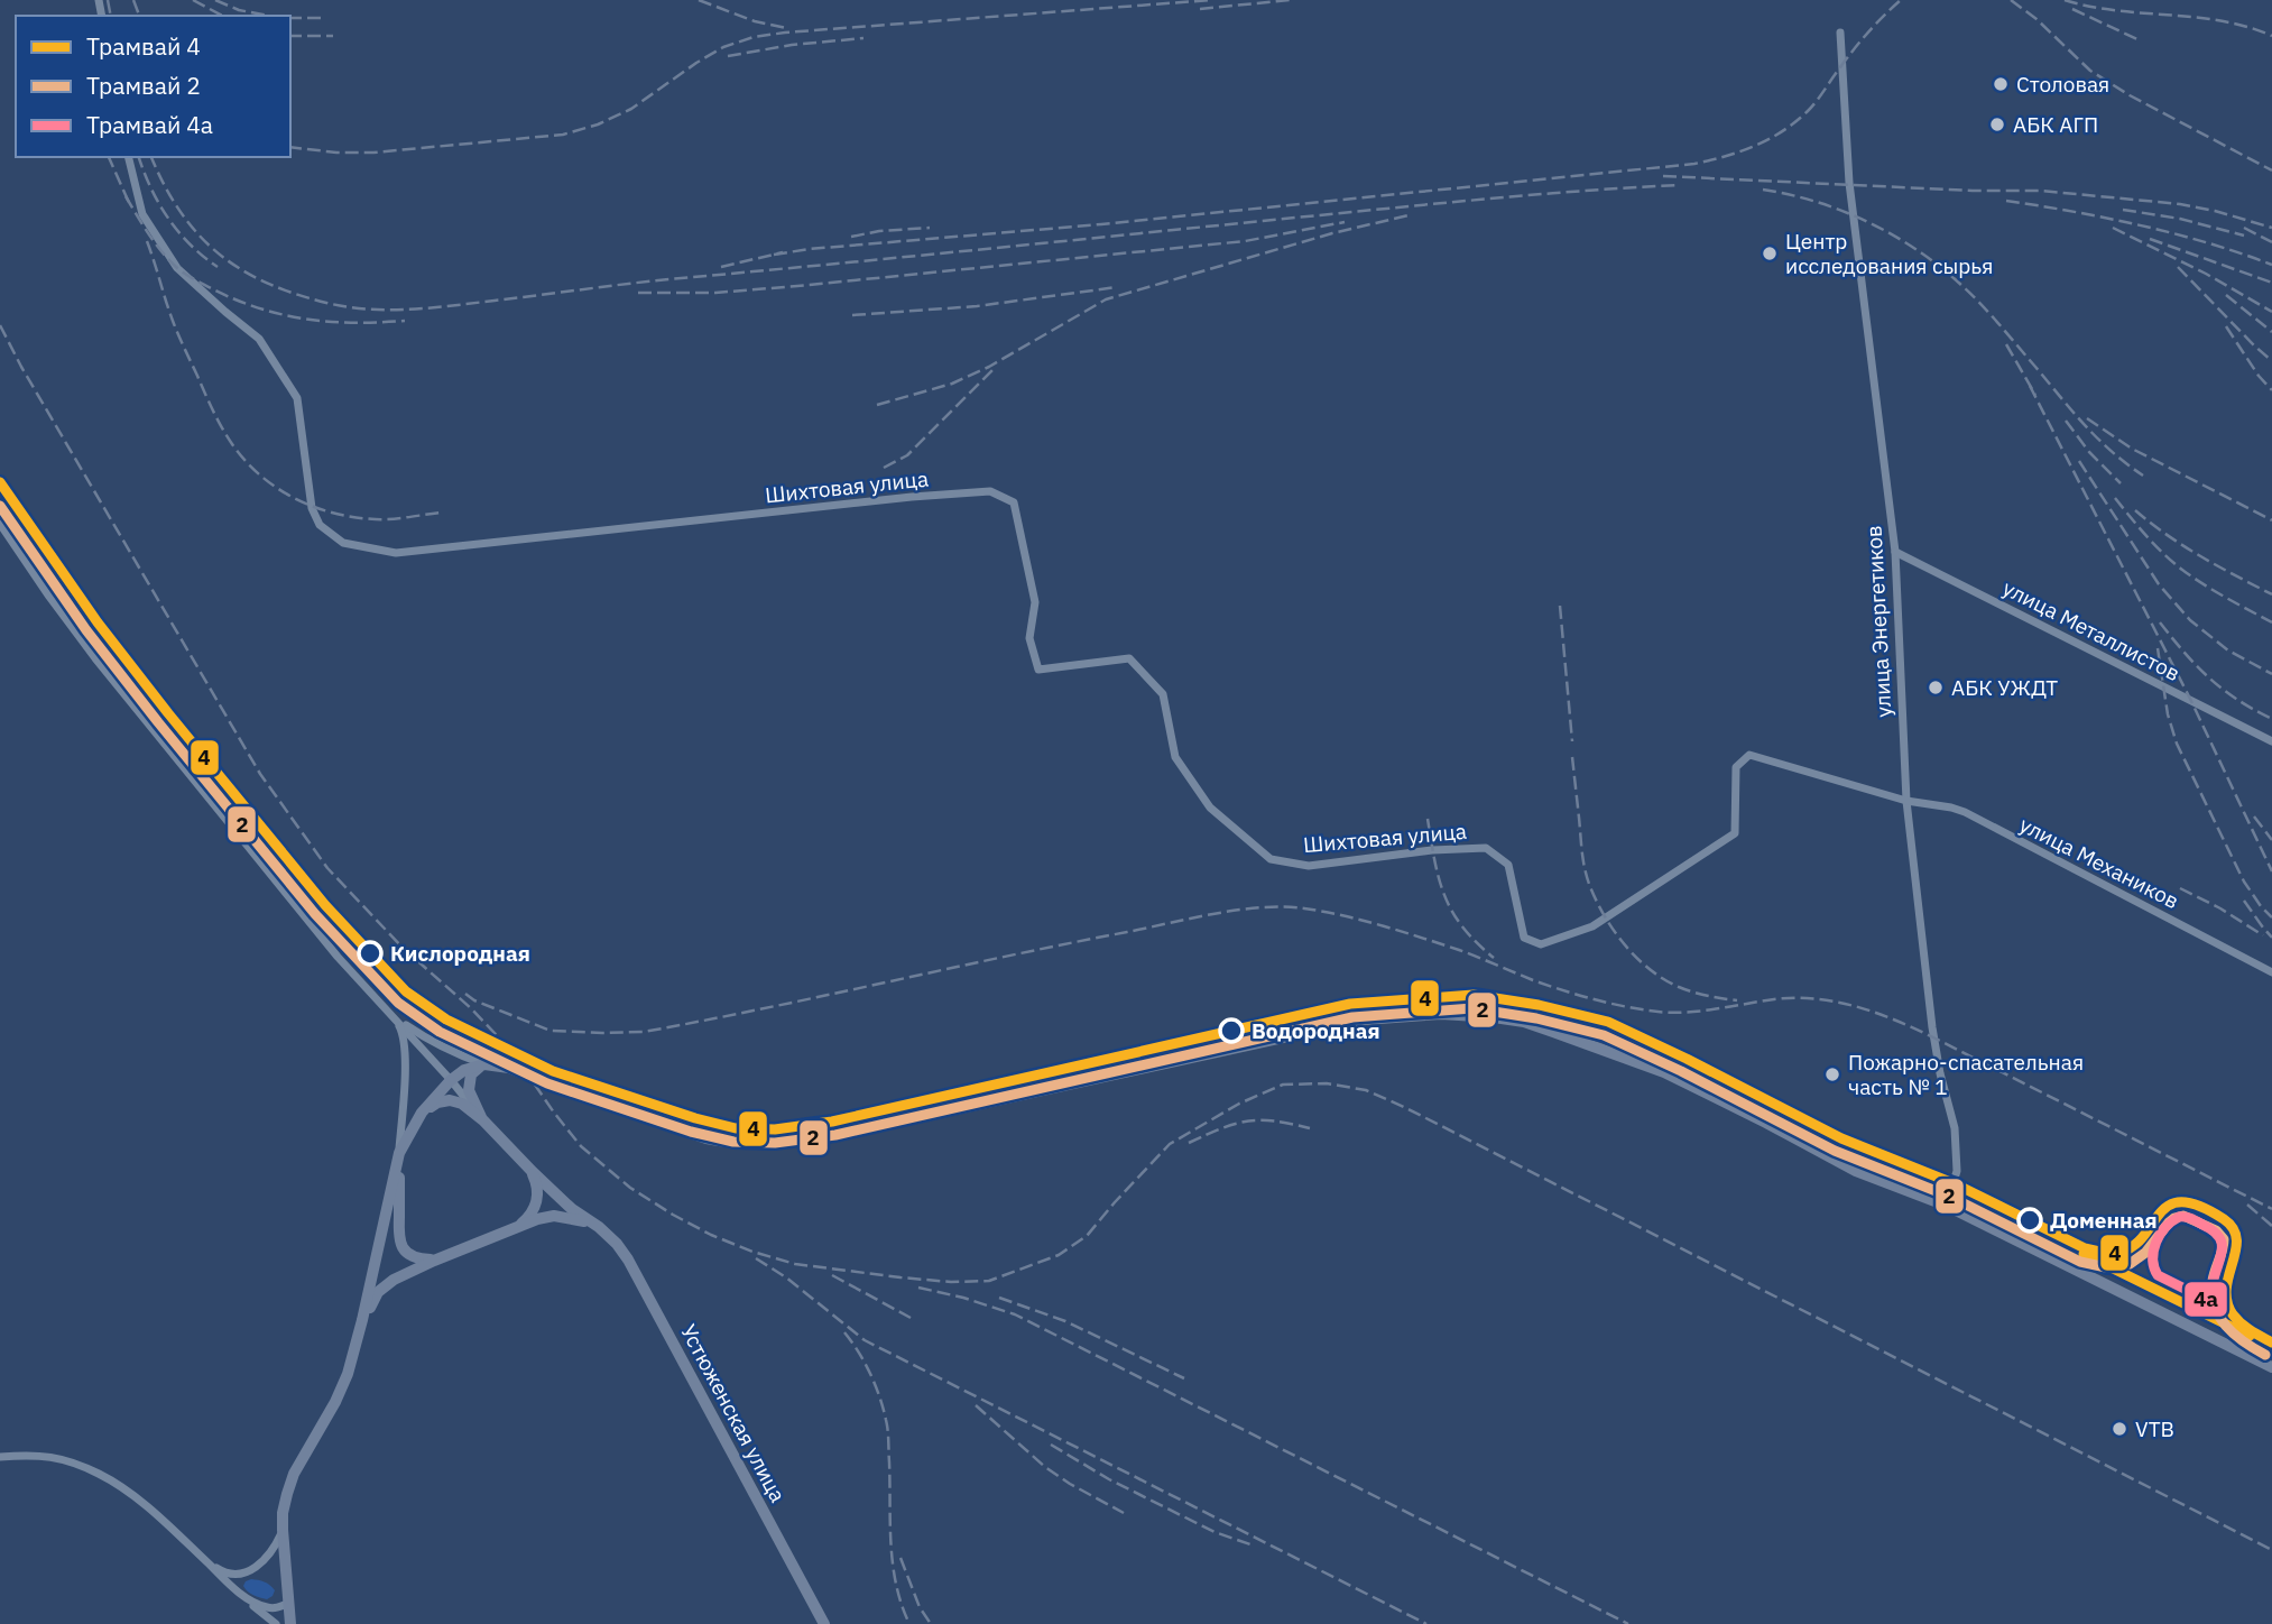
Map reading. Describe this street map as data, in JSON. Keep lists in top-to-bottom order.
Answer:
{
  "streets": {
    "main road": ["Устюженская улица"],
    "street": [
      "Шихтовая улица",
      "улица Энергетиков",
      "улица Металлистов",
      "улица Механиков"
    ]
  },
  "crossings": [
    ["Шихтовая улица", "улица Энергетиков"],
    ["Шихтовая улица", "улица Механиков"],
    ["улица Энергетиков", "улица Металлистов"],
    ["улица Энергетиков", "улица Механиков"]
  ],
  "places": [
    "Столовая",
    "АБК АГП",
    "Центр исследования сырья",
    "АБК УЖДТ",
    "Кислородная",
    "Водородная",
    "Пожарно-спасательная часть № 1",
    "Доменная",
    "VTB"
  ],
  "lines": ["tram line 4", "tram line 2", "tram line 4а"],
  "legend": ["Трамвай 4", "Трамвай 2", "Трамвай 4а"]
}
